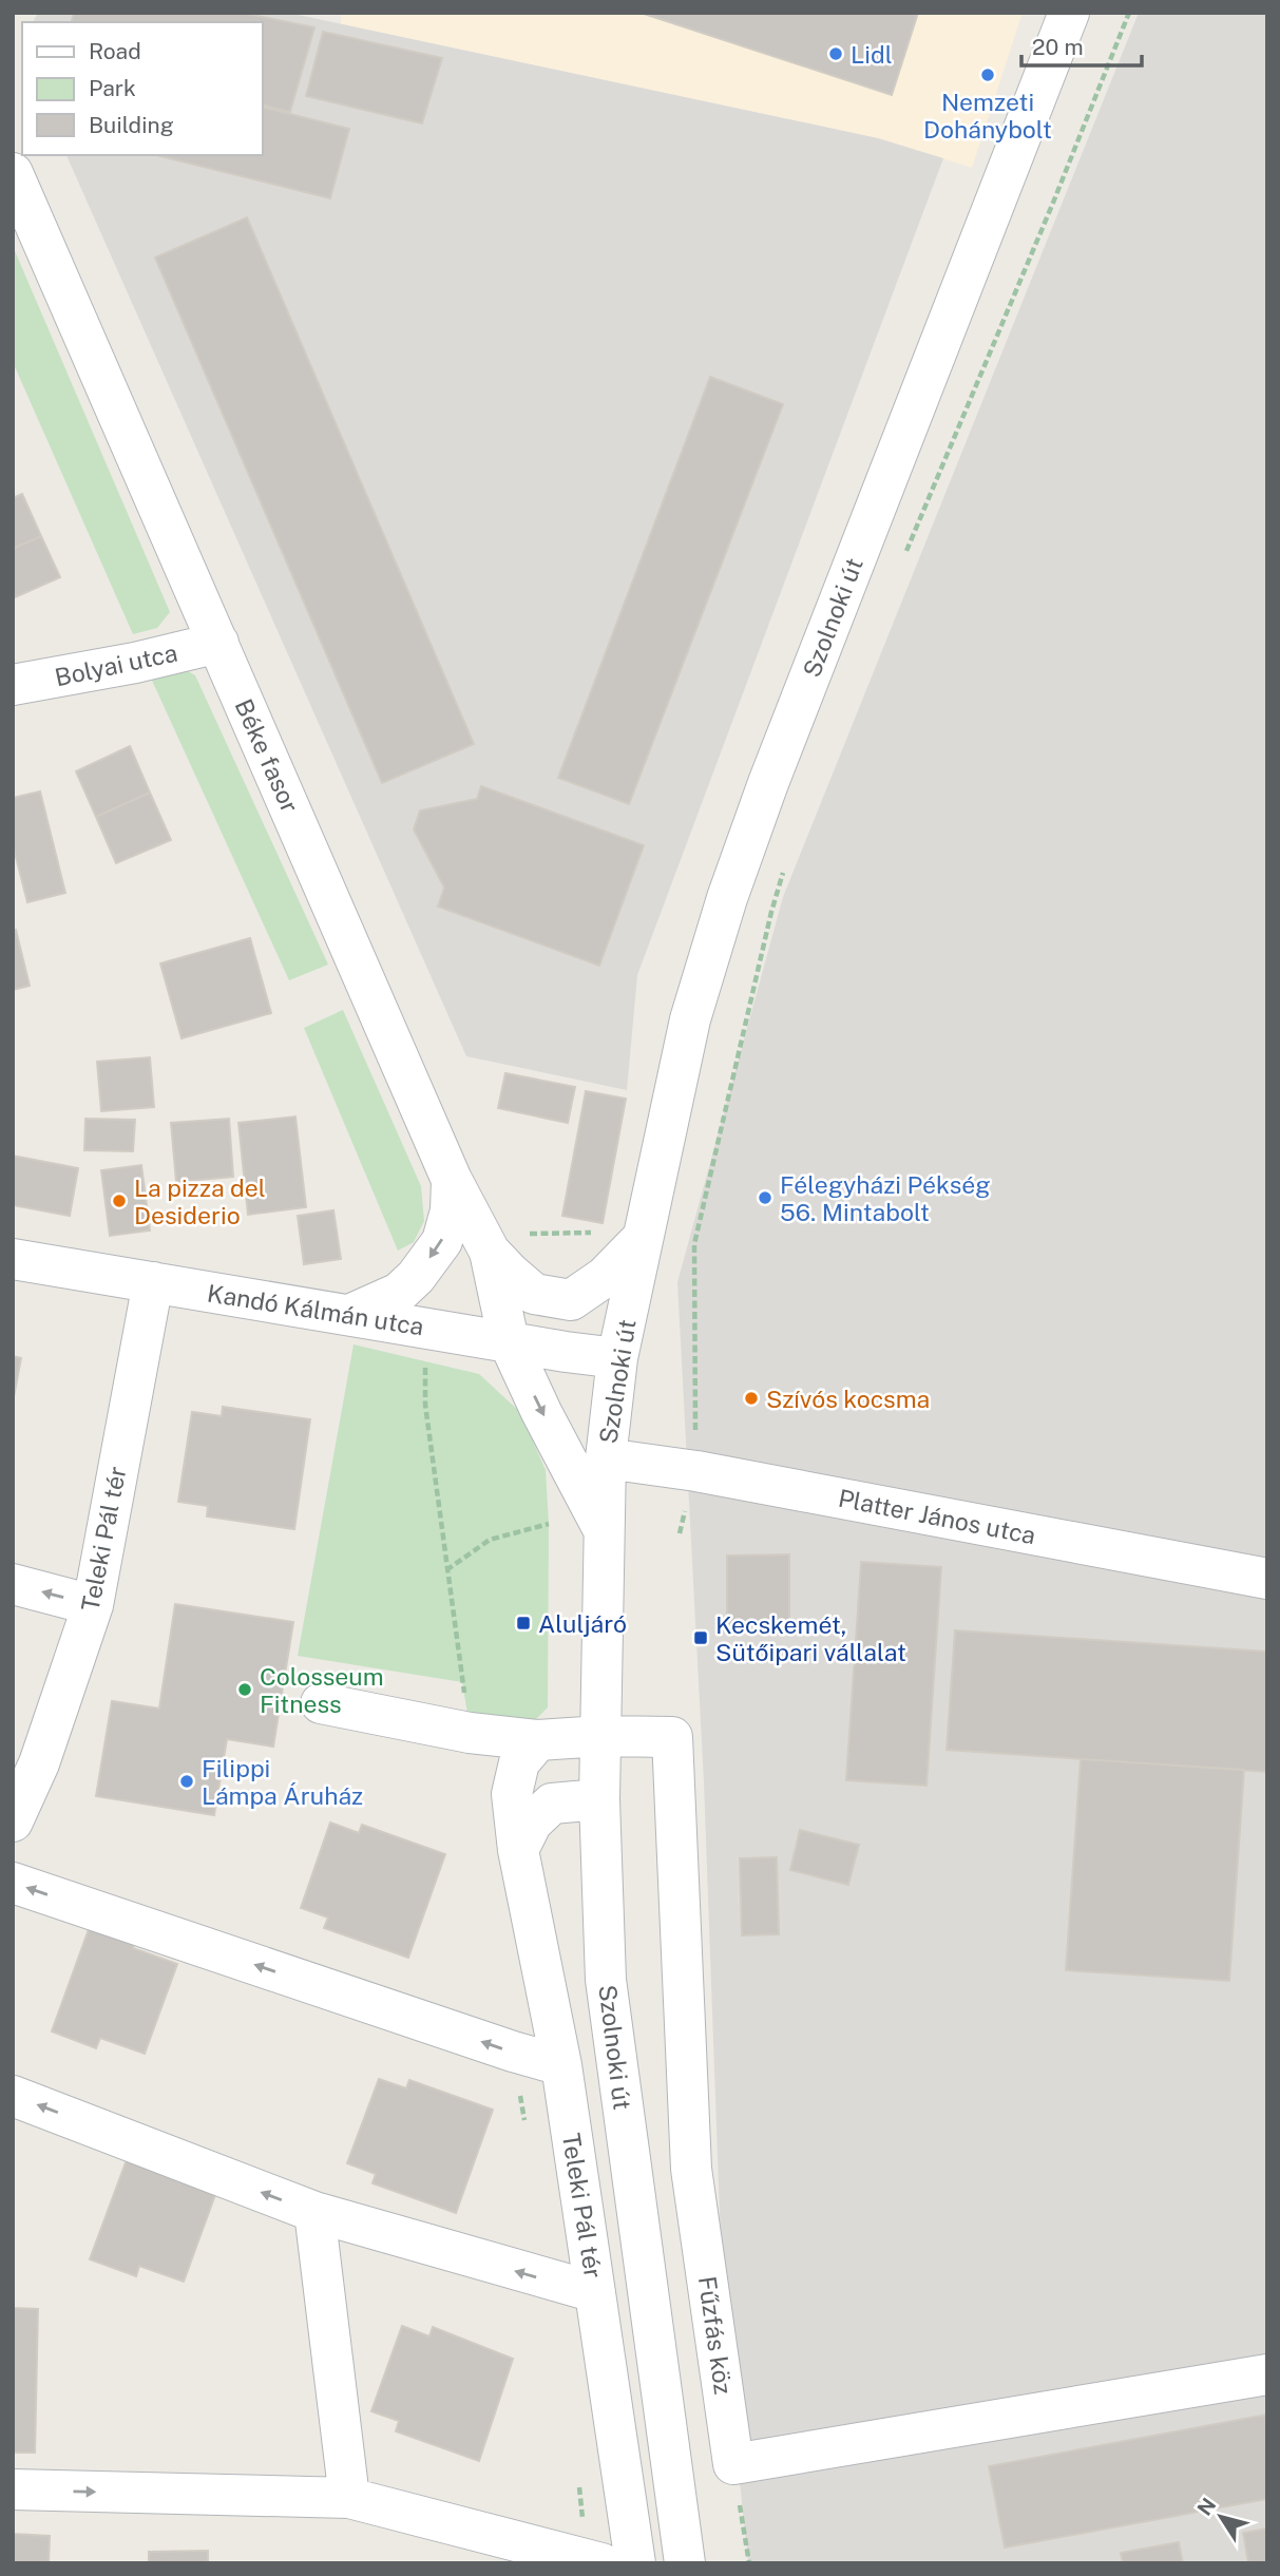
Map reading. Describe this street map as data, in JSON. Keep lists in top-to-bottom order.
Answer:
{
  "streets": {
    "street": [
      "Szolnoki út",
      "Bolyai utca",
      "Béke fasor",
      "Kandó Kálmán utca",
      "Platter János utca",
      "Teleki Pál tér",
      "Fűzfás köz"
    ]
  },
  "crossings": [
    ["Szolnoki út", "Béke fasor"],
    ["Szolnoki út", "Kandó Kálmán utca"],
    ["Szolnoki út", "Platter János utca"],
    ["Szolnoki út", "Fűzfás köz"],
    ["Bolyai utca", "Béke fasor"],
    ["Béke fasor", "Kandó Kálmán utca"],
    ["Kandó Kálmán utca", "Teleki Pál tér"]
  ],
  "places": {
    "other": [
      "Lidl",
      "Nemzeti Dohánybolt",
      "Félegyházi Pékség 56. Mintabolt",
      "La pizza del Desiderio",
      "Szívós kocsma",
      "Colosseum Fitness",
      "Filippi Lámpa Áruház"
    ],
    "transit": ["Aluljáró", "Kecskemét, Sütőipari vállalat"]
  },
  "legend": ["Road", "Park", "Building"],
  "scale_bar": "20 m",
  "north": "top left"
}
